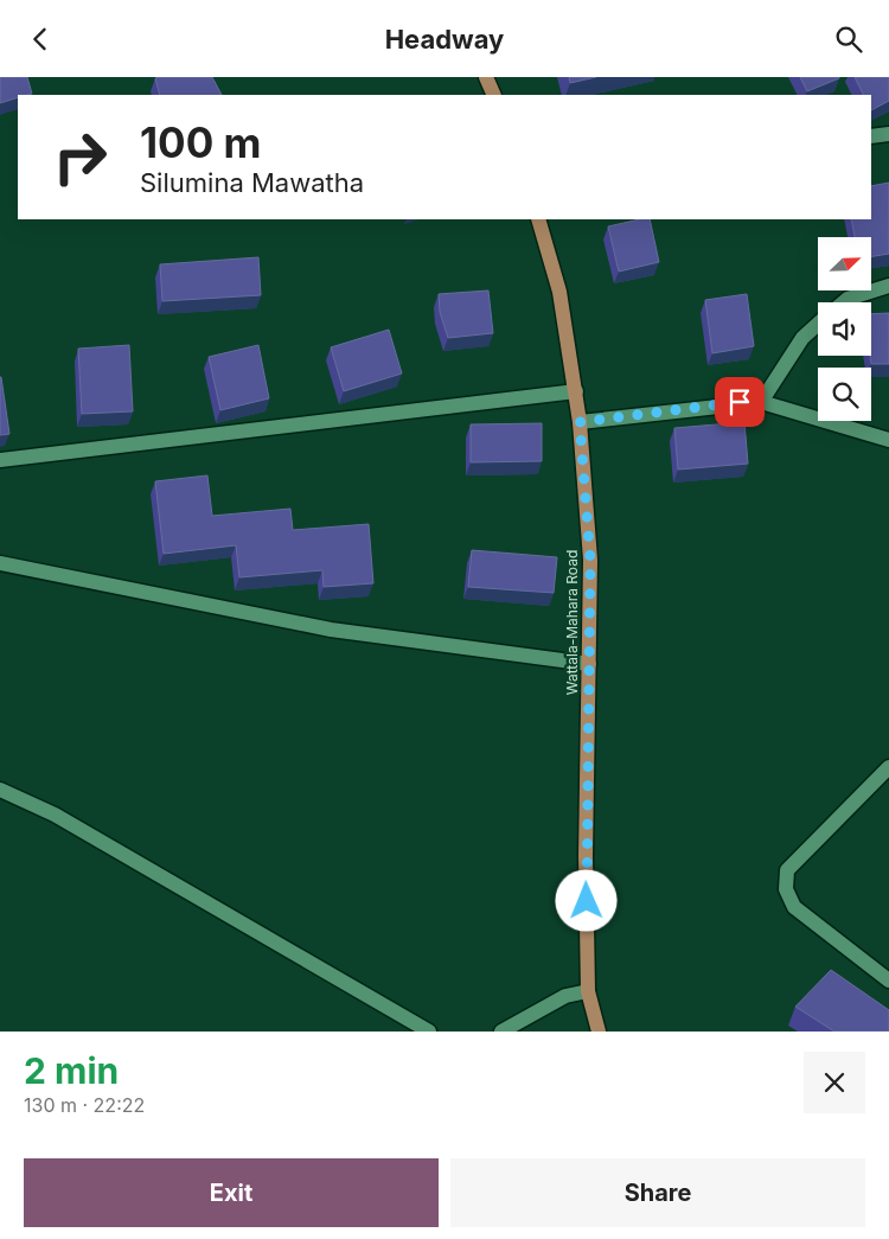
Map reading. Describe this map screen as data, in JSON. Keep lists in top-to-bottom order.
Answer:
{
  "streets": {
    "main road": ["Wattala-Mahara Road"]
  },
  "north": "top right",
  "page": {
    "header": "Headway",
    "turn": ["100 m", "Silumina Mawatha"],
    "heading": ["2 min", "130 m · 22:22"],
    "buttons": ["Exit", "Share"]
  }
}
